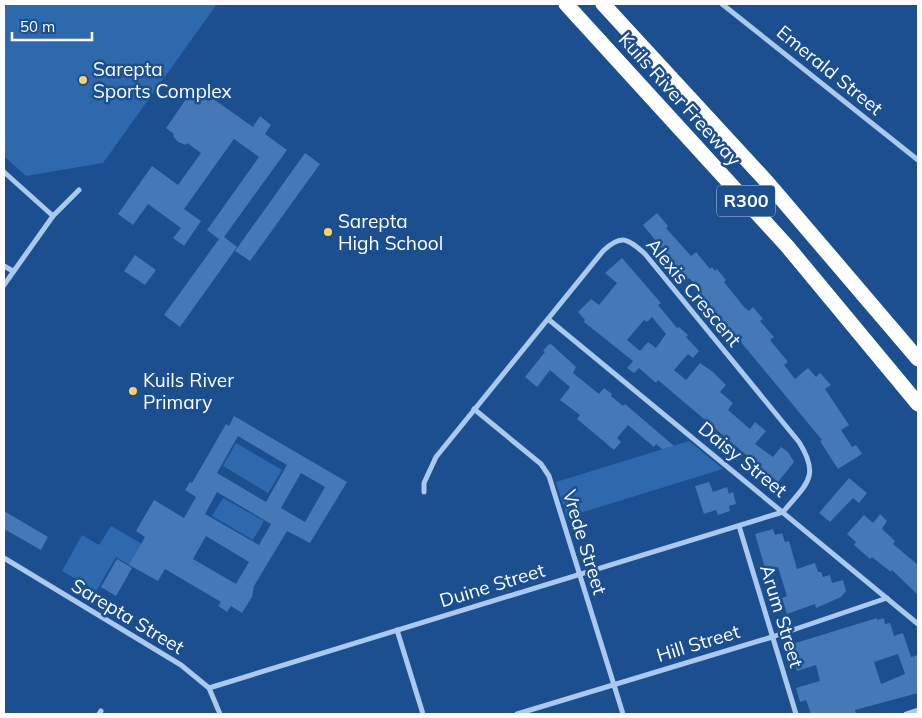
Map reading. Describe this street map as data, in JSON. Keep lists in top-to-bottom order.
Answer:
{
  "streets": {
    "highway": ["Kuils River Freeway", "R300"],
    "street": [
      "Emerald Street",
      "Alexis Crescent",
      "Daisy Street",
      "Vrede Street",
      "Duine Street",
      "Sarepta Street",
      "Arum Street",
      "Hill Street"
    ]
  },
  "crossings": [
    ["Alexis Crescent", "Daisy Street"],
    ["Alexis Crescent", "Vrede Street"],
    ["Alexis Crescent", "Duine Street"],
    ["Daisy Street", "Duine Street"],
    ["Daisy Street", "Hill Street"],
    ["Vrede Street", "Duine Street"],
    ["Vrede Street", "Hill Street"],
    ["Duine Street", "Sarepta Street"],
    ["Duine Street", "Arum Street"],
    ["Arum Street", "Hill Street"]
  ],
  "places": ["Sarepta Sports Complex", "Sarepta High School", "Kuils River Primary"],
  "scale_bar": "50 m"
}
